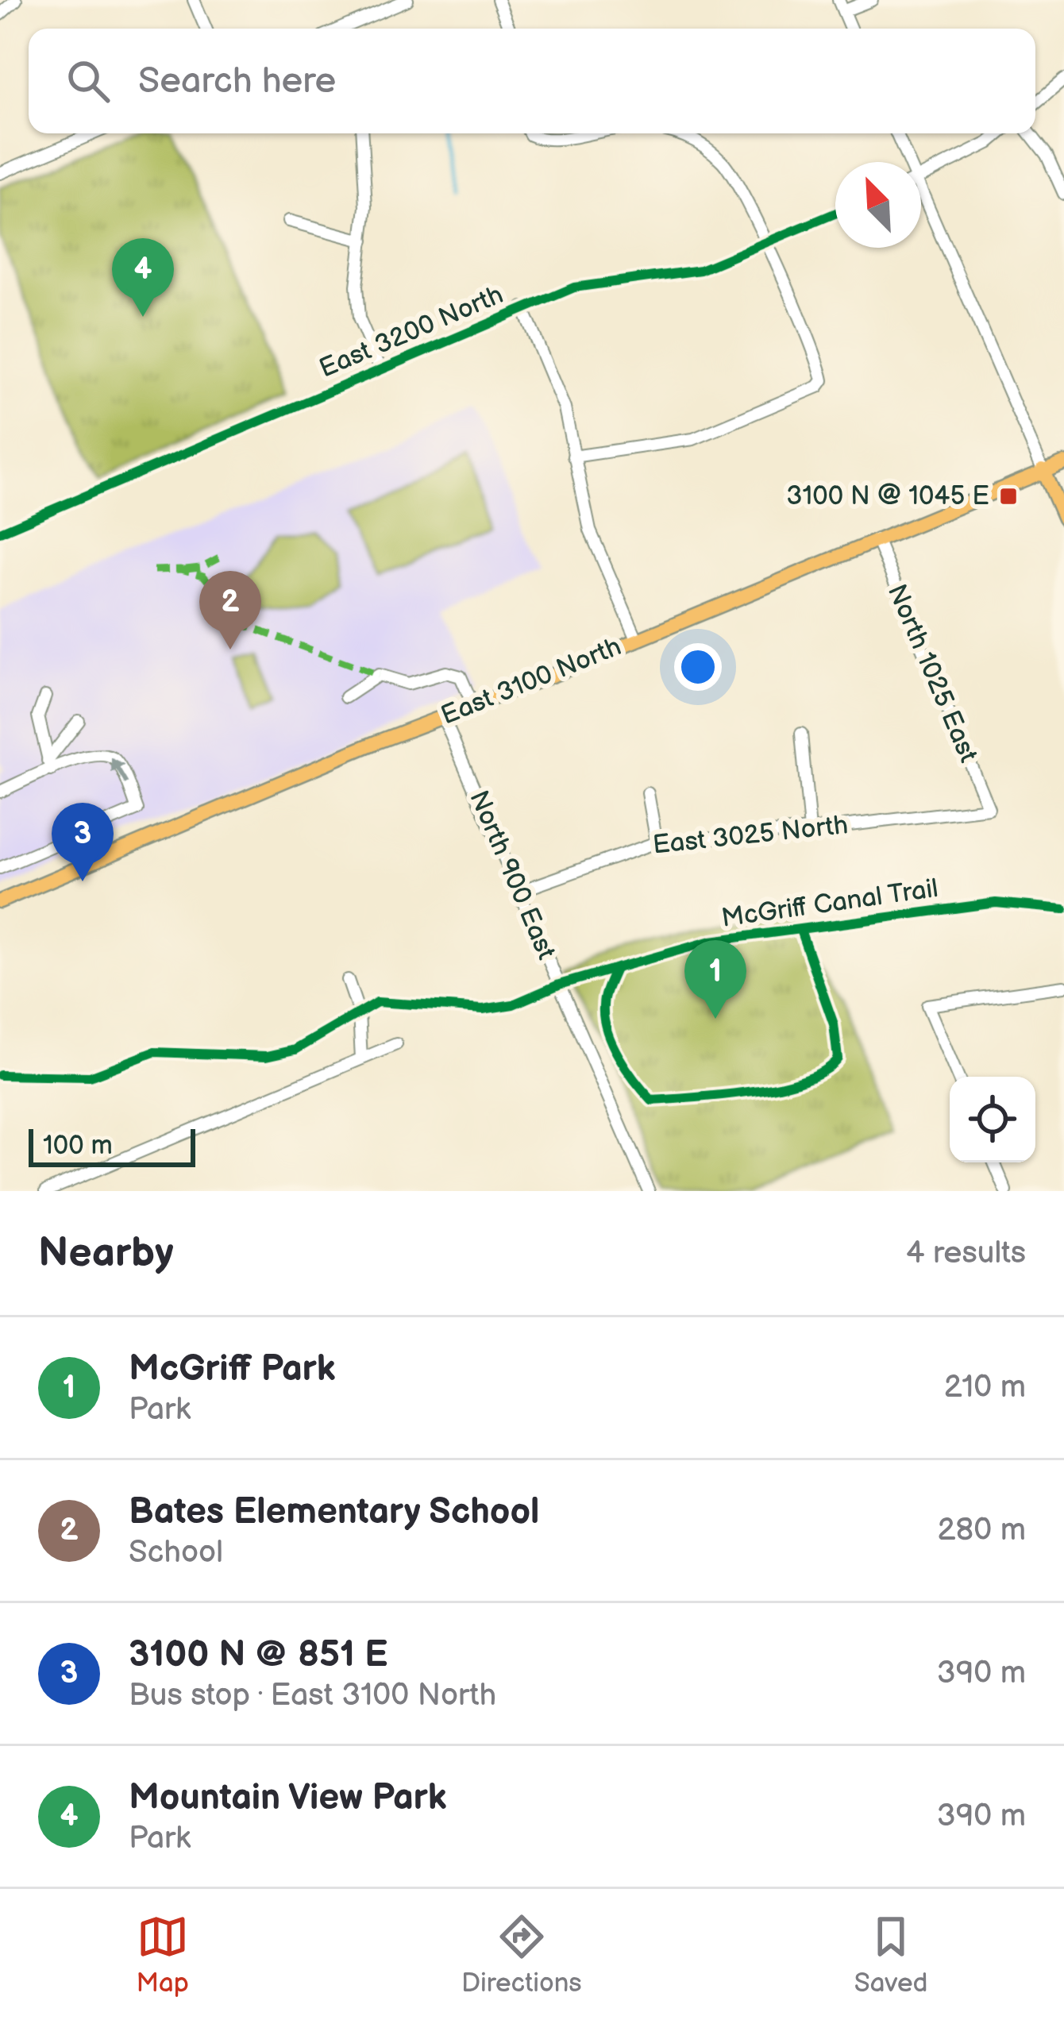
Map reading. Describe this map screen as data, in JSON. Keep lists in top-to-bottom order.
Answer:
{
  "streets": {
    "main road": ["East 3100 North"],
    "street": [
      "East 3200 North",
      "North 1025 East",
      "East 3025 North",
      "North 900 East"
    ],
    "cycle path": ["McGriff Canal Trail"]
  },
  "crossings": [
    ["North 1025 East", "East 3100 North"],
    ["North 1025 East", "East 3025 North"],
    ["East 3100 North", "North 900 East"],
    ["East 3025 North", "North 900 East"]
  ],
  "places": {
    "transit": ["3100 N @ 1045 E"]
  },
  "scale_bar": "100 m",
  "north": "top left",
  "page": {
    "search": "Search here",
    "pins": [
      "4",
      "2",
      "3",
      "1"
    ],
    "scale": "100 m",
    "heading": ["Nearby", "4 results"],
    "list": [
      {
        "mark": "1",
        "name": "McGriff Park",
        "note": "Park",
        "value": "210 m"
      },
      {
        "mark": "2",
        "name": "Bates Elementary School",
        "note": "School",
        "value": "280 m"
      },
      {
        "mark": "3",
        "name": "3100 N @ 851 E",
        "note": "Bus stop · East 3100 North",
        "value": "390 m"
      },
      {
        "mark": "4",
        "name": "Mountain View Park",
        "note": "Park",
        "value": "390 m"
      }
    ],
    "nav": ["Map", "Directions", "Saved"]
  }
}
